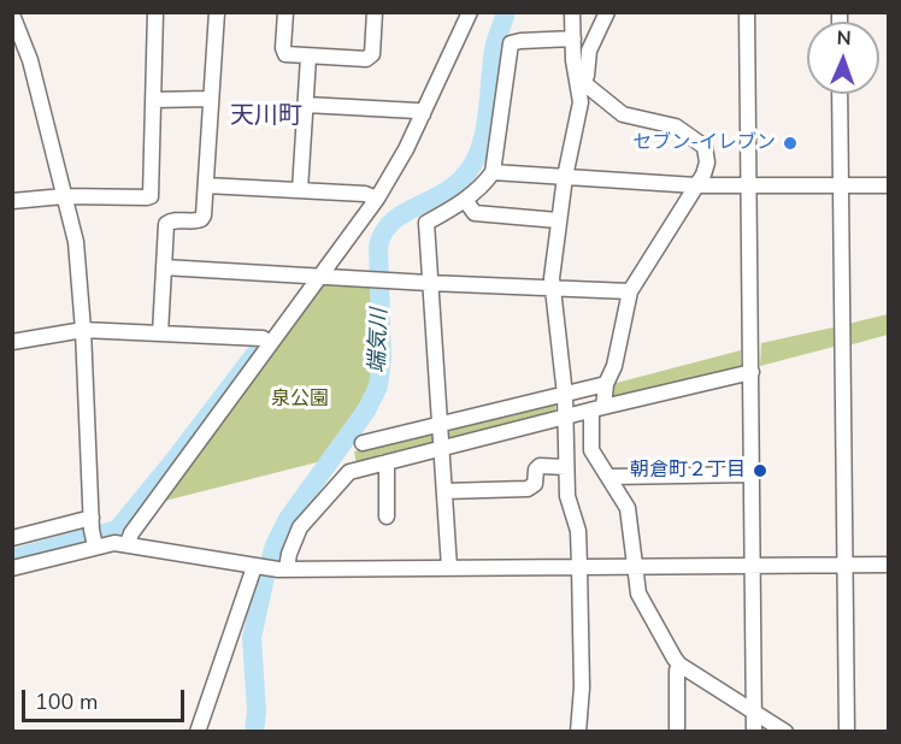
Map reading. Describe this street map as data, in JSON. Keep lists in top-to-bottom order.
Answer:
{
  "districts": ["天川町"],
  "water": ["端気川"],
  "parks": ["泉公園"],
  "places": ["セブン-イレブン", "朝倉町２丁目"],
  "scale_bar": "100 m",
  "north": "top"
}
